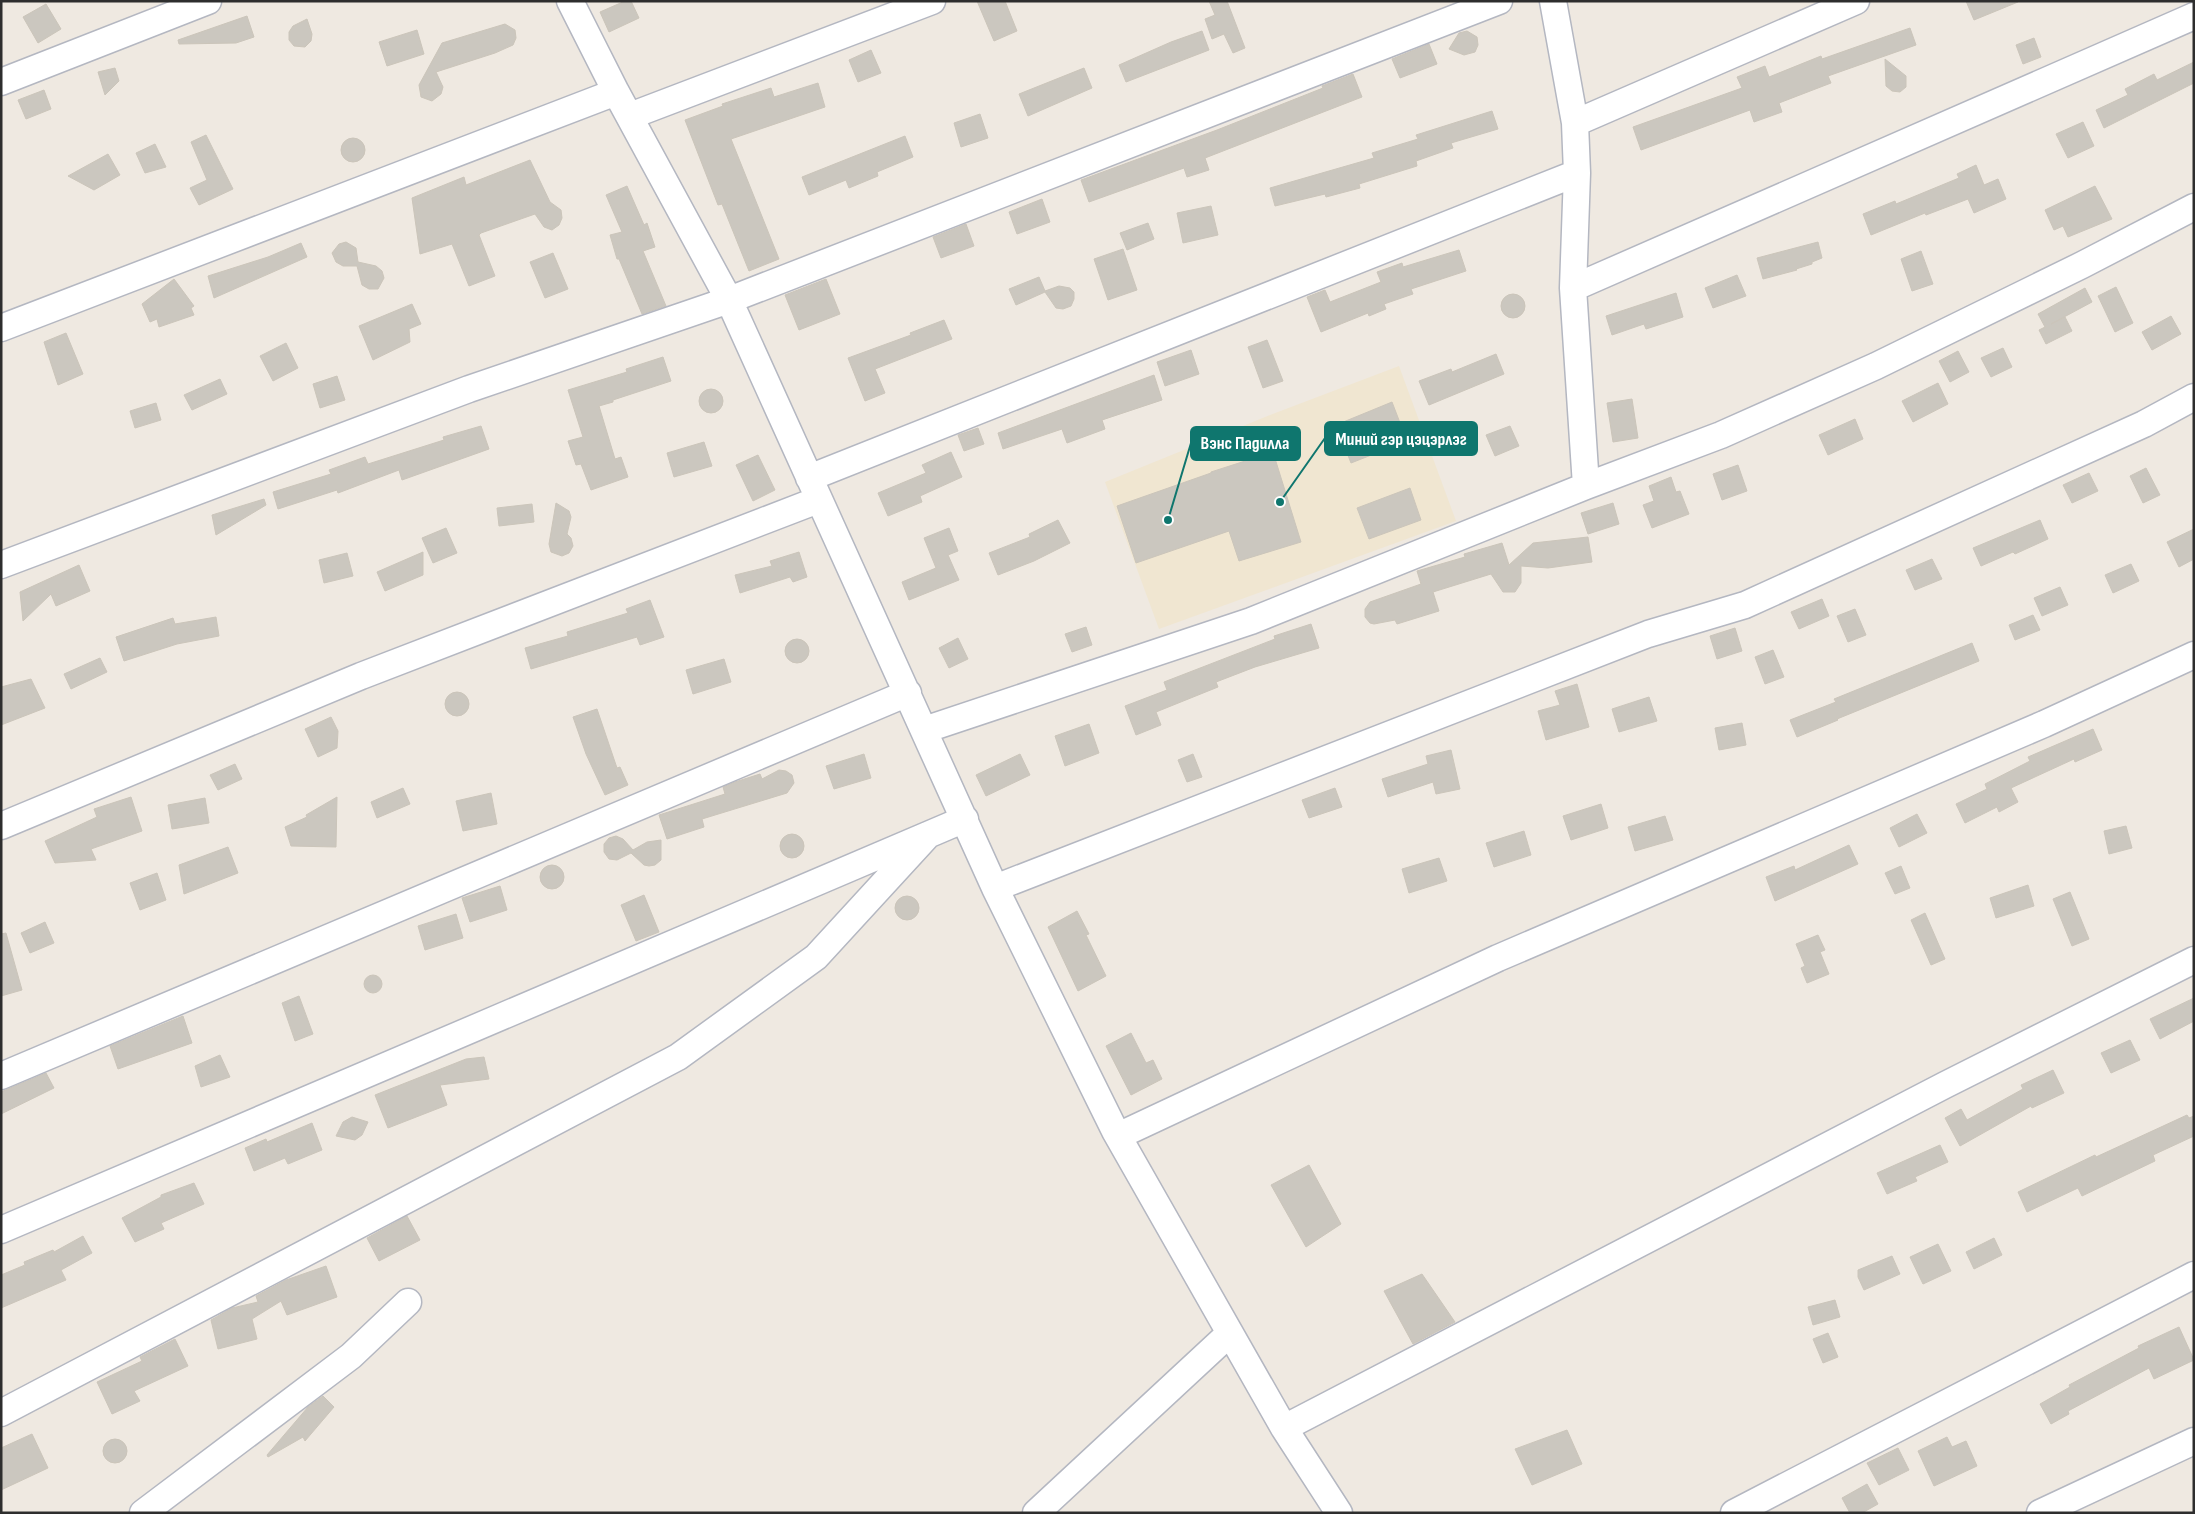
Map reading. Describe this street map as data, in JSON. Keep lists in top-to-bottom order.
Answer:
{
  "places": ["Миний гэр цэцэрлэг", "Вэнс Падилла"]
}
